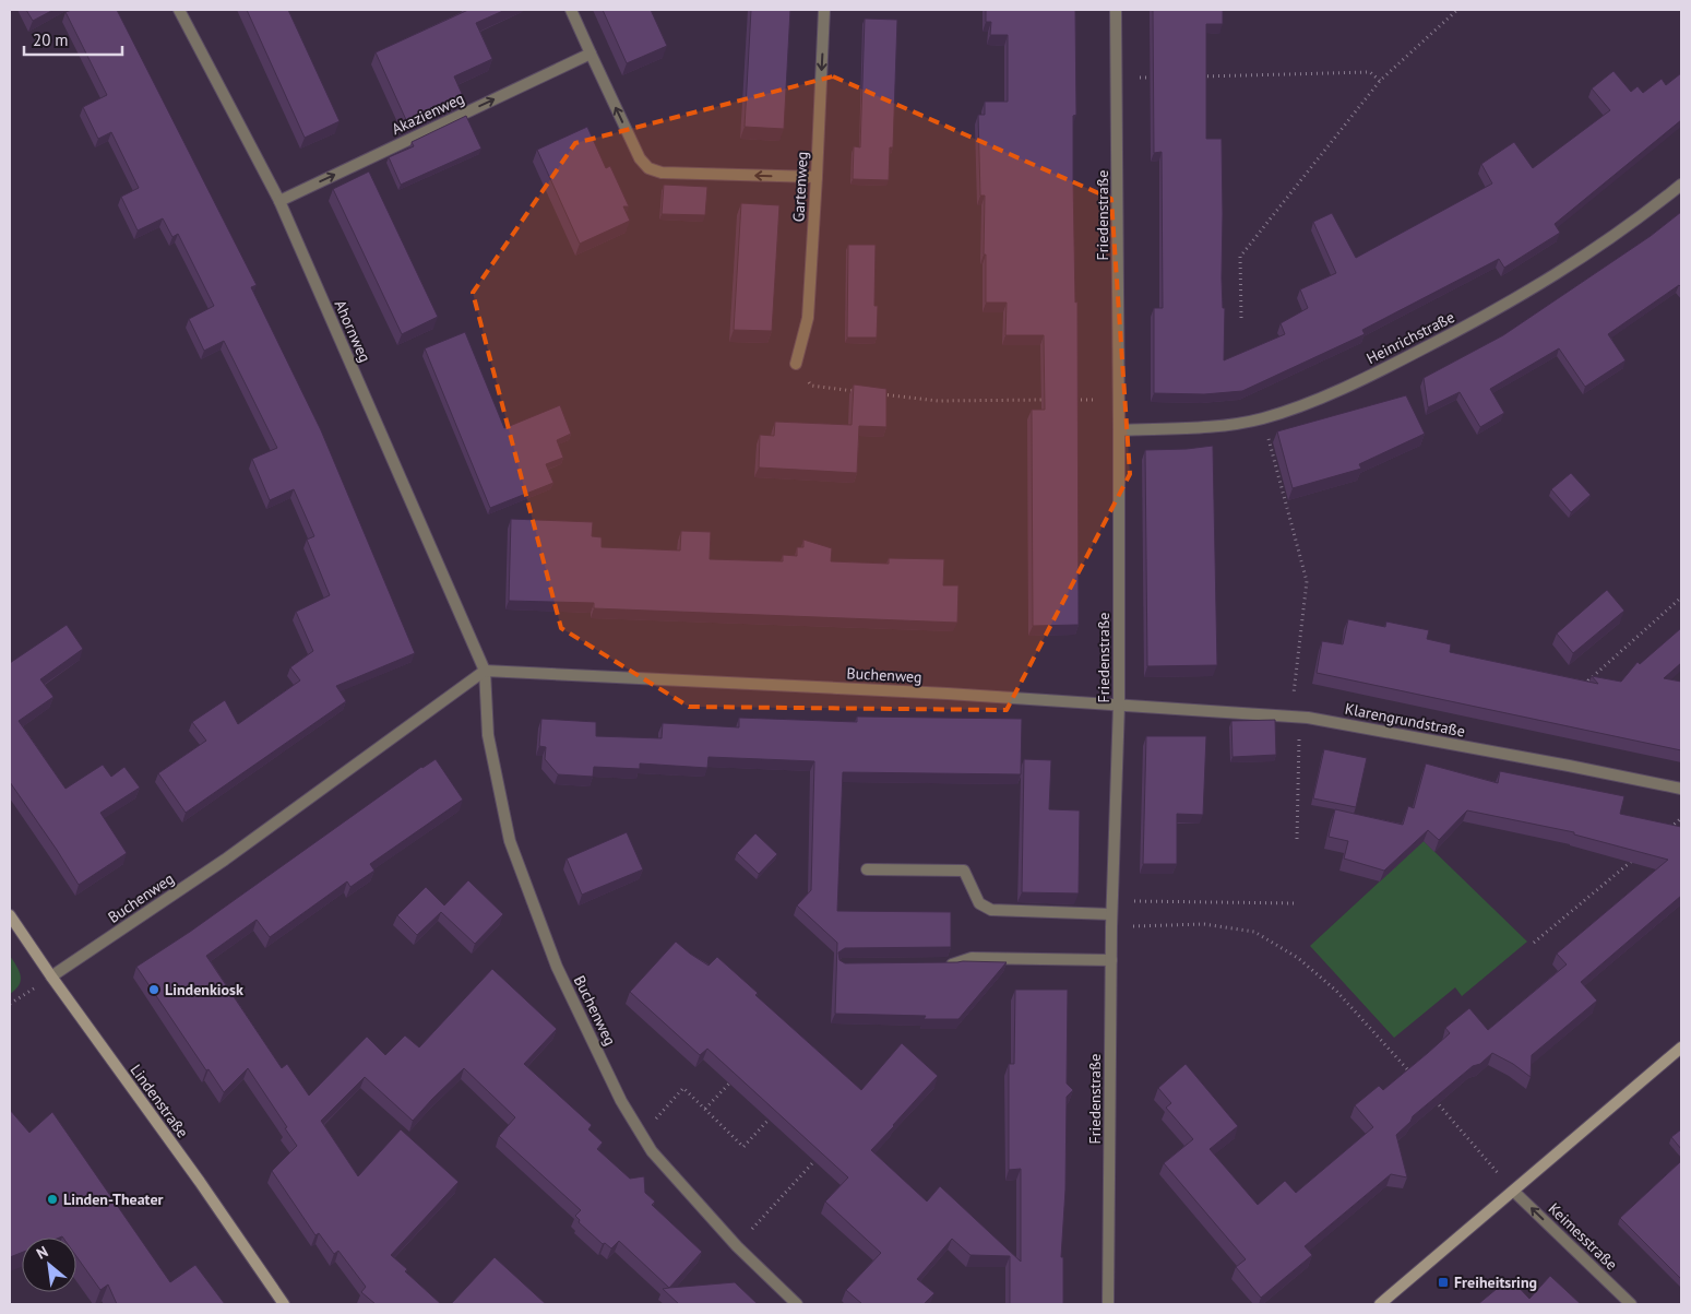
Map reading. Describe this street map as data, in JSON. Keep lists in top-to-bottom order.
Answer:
{
  "streets": {
    "street": [
      "Akazienweg",
      "Gartenweg",
      "Friedenstraße",
      "Ahornweg",
      "Heinrichstraße",
      "Buchenweg",
      "Klarengrundstraße",
      "Lindenstraße",
      "Keimesstraße"
    ]
  },
  "crossings": [
    ["Akazienweg", "Ahornweg"],
    ["Friedenstraße", "Heinrichstraße"],
    ["Friedenstraße", "Buchenweg"],
    ["Friedenstraße", "Klarengrundstraße"],
    ["Ahornweg", "Buchenweg"],
    ["Buchenweg", "Klarengrundstraße"],
    ["Buchenweg", "Lindenstraße"]
  ],
  "one_way": ["Akazienweg", "Gartenweg", "Keimesstraße"],
  "places": {
    "other": ["Lindenkiosk", "Linden-Theater"],
    "transit": ["Freiheitsring"]
  },
  "scale_bar": "20 m",
  "north": "top left"
}
